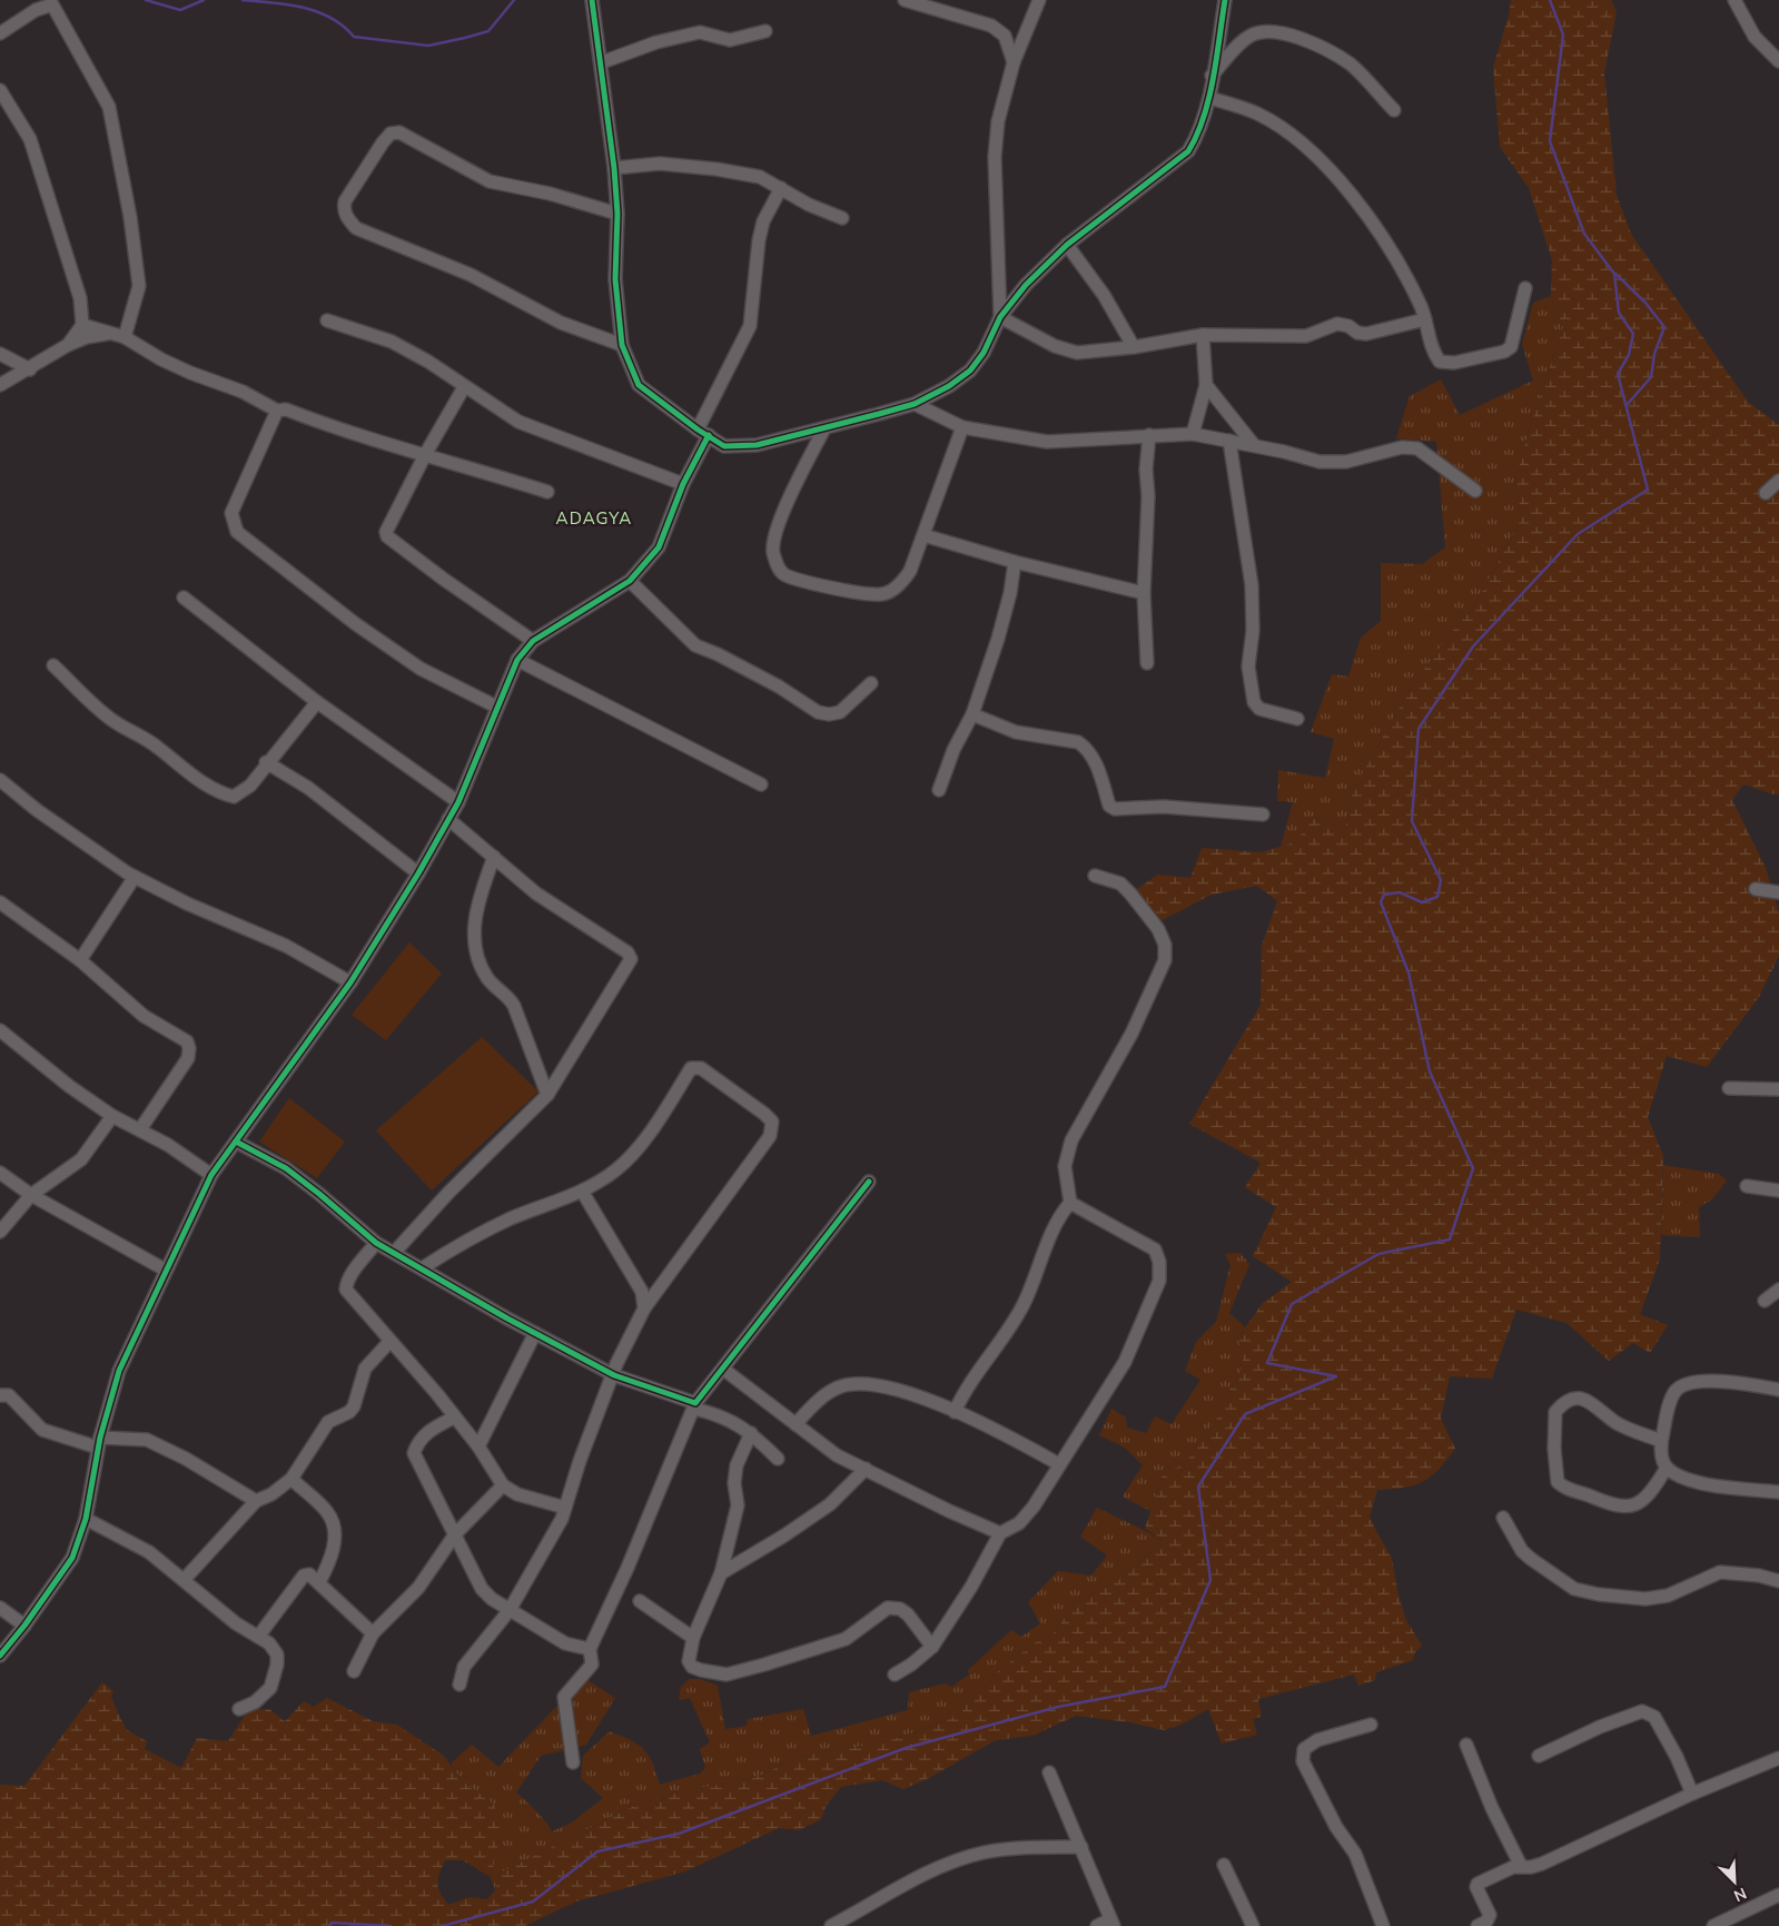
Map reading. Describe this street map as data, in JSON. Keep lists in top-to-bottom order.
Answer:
{
  "districts": ["ADAGYA"],
  "north": "bottom right"
}
